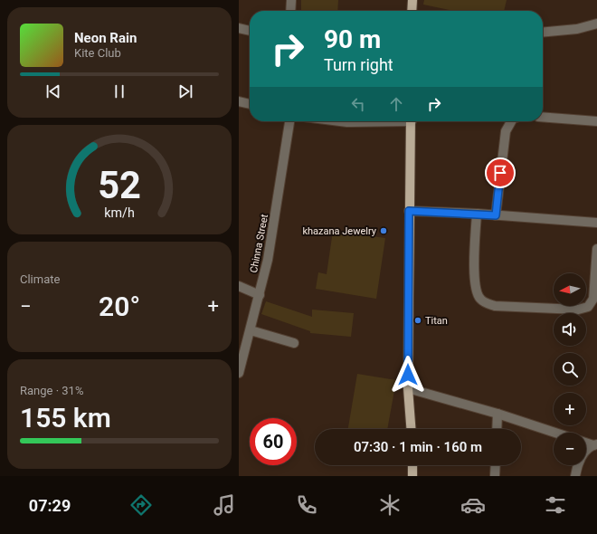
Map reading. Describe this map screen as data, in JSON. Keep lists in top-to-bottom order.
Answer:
{
  "streets": {
    "street": ["Chinna Street"]
  },
  "places": ["khazana Jewelry", "Titan"],
  "north": "left",
  "page": {
    "turn": ["90 m", "Turn right"],
    "song": ["Neon Rain", "Kite Club"],
    "tile": [
      "Climate",
      ["Range · 31%", "155 km"]
    ],
    "map_buttons": ["+", "−"],
    "heat": ["−", "20°", "+"],
    "limit": "60",
    "trip": "07:30 · 1 min · 160 m",
    "tabs": "07:29",
    "gauge": ["52", "km/h"]
  }
}
